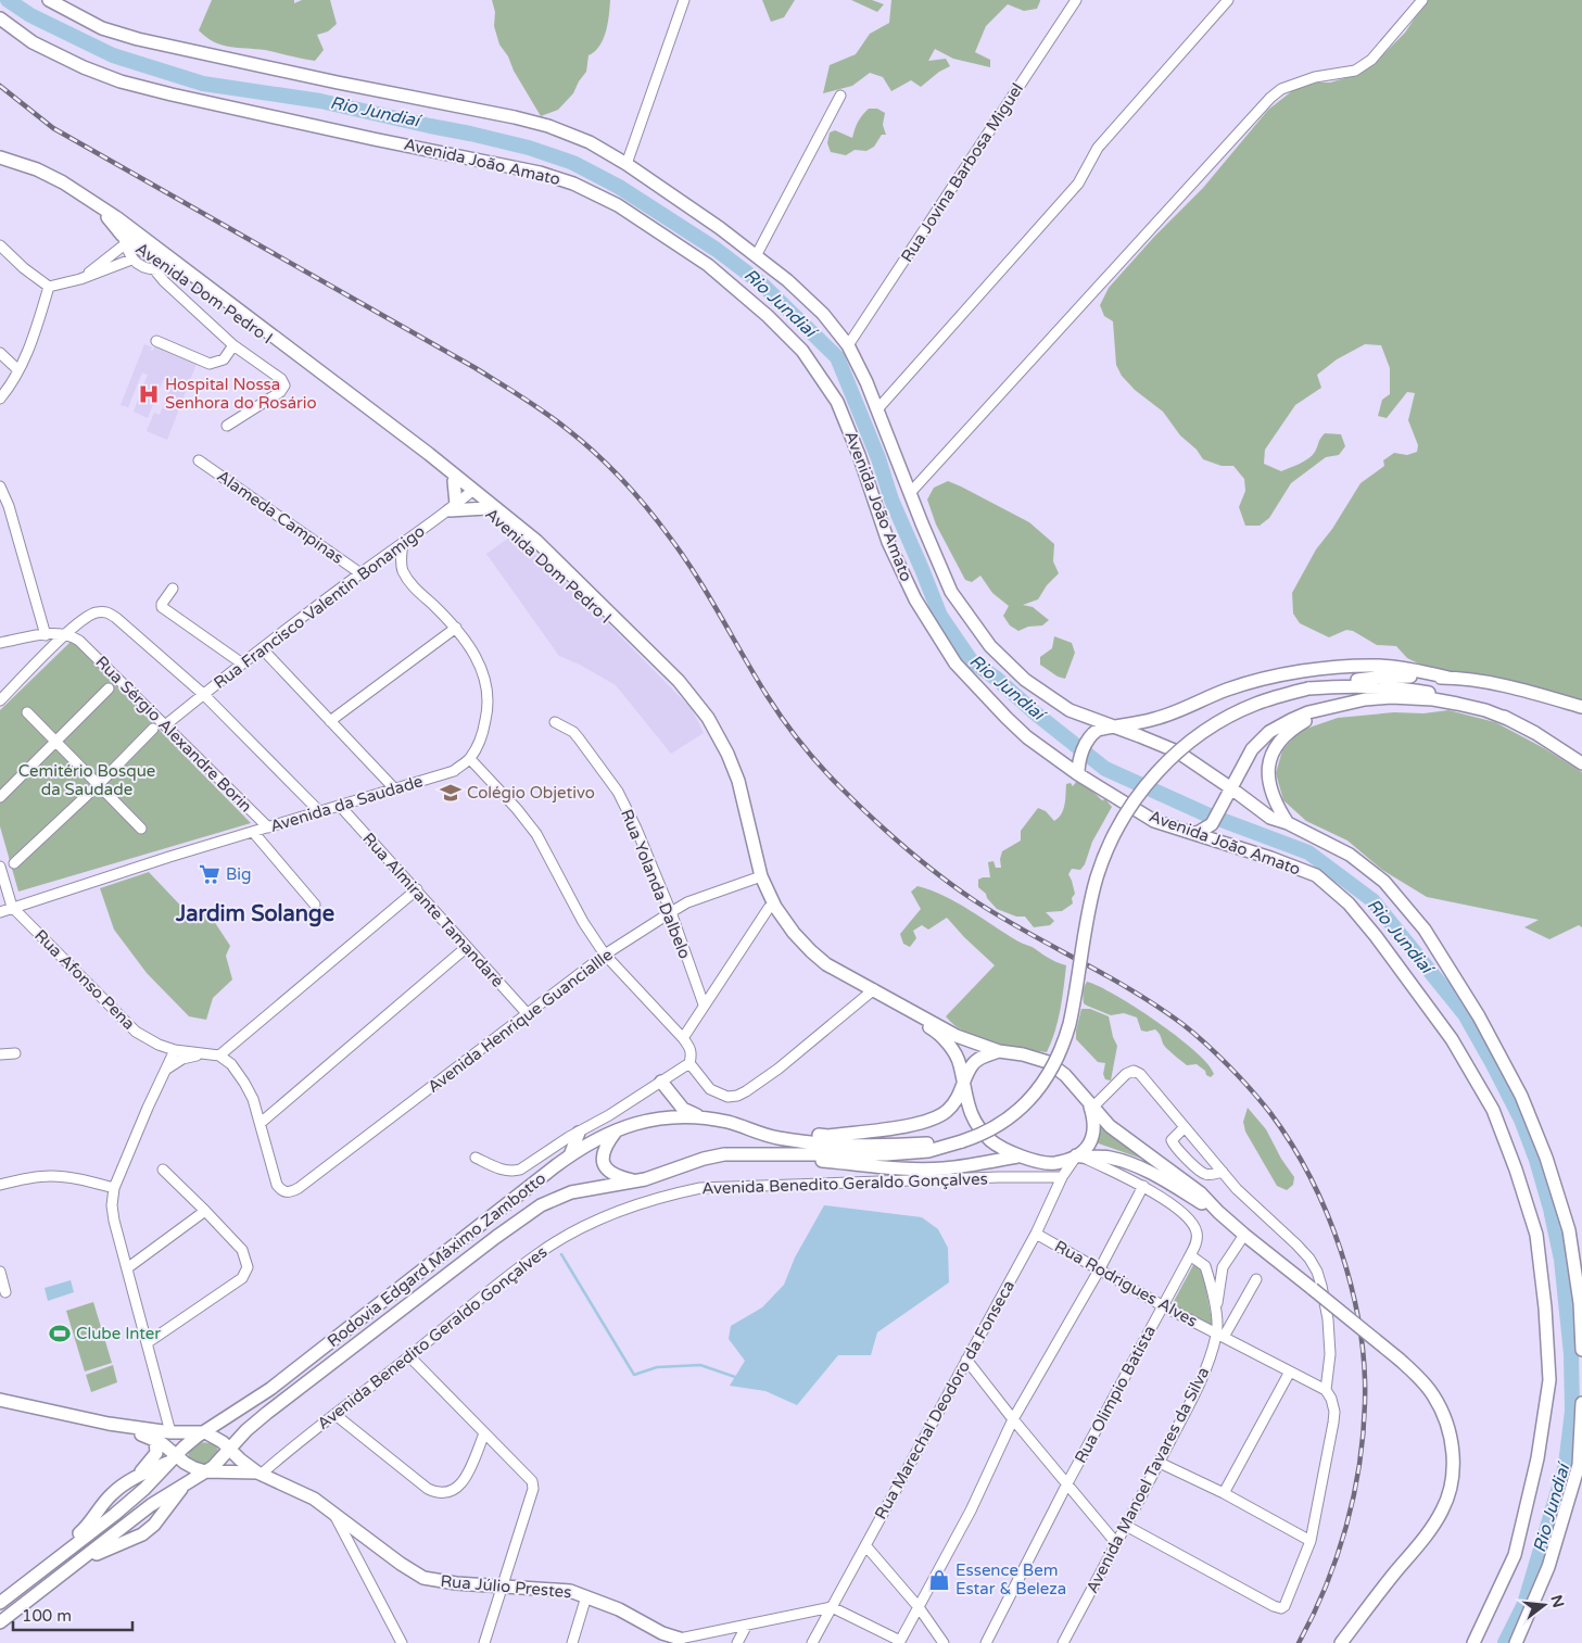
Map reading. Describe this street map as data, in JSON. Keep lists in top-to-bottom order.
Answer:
{
  "streets": {
    "main road": [
      "Avenida João Amato",
      "Avenida Dom Pedro I",
      "Rodovia Edgard Máximo Zambotto",
      "Rua Júlio Prestes"
    ],
    "street": [
      "Rua Jovina Barbosa Miguel",
      "Alameda Campinas",
      "Rua Francisco Valentin Bonamigo",
      "Rua Sérgio Alexandre Borin",
      "Avenida da Saudade",
      "Rua Yolanda Dalbelo",
      "Rua Almirante Tamandaré",
      "Rua Afonso Pena",
      "Avenida Henrique Guanciallle",
      "Avenida Benedito Geraldo Gonçalves",
      "Rua Rodrigues Alves",
      "Rua Olimpio Batista",
      "Rua Marechal Deodoro da Fonseca",
      "Avenida Manoel Tavares da Silva"
    ]
  },
  "crossings": [
    ["Avenida João Amato", "Rua Jovina Barbosa Miguel"],
    ["Avenida Dom Pedro I", "Rua Francisco Valentin Bonamigo"],
    ["Avenida Dom Pedro I", "Avenida Henrique Guanciallle"],
    ["Alameda Campinas", "Rua Francisco Valentin Bonamigo"],
    ["Rua Francisco Valentin Bonamigo", "Rua Sérgio Alexandre Borin"],
    ["Rua Sérgio Alexandre Borin", "Avenida da Saudade"],
    ["Avenida da Saudade", "Rua Almirante Tamandaré"],
    ["Avenida da Saudade", "Rua Afonso Pena"],
    ["Rua Yolanda Dalbelo", "Avenida Henrique Guanciallle"],
    ["Rua Almirante Tamandaré", "Avenida Henrique Guanciallle"],
    ["Avenida Benedito Geraldo Gonçalves", "Rua Marechal Deodoro da Fonseca"],
    ["Avenida Benedito Geraldo Gonçalves", "Rua Júlio Prestes"],
    ["Rua Rodrigues Alves", "Rua Olimpio Batista"],
    ["Rua Rodrigues Alves", "Rua Marechal Deodoro da Fonseca"],
    ["Rua Rodrigues Alves", "Avenida Manoel Tavares da Silva"],
    ["Rua Olimpio Batista", "Avenida Manoel Tavares da Silva"]
  ],
  "districts": ["Jardim Solange"],
  "water": ["Rio Jundiaí"],
  "parks": ["Cemitério Bosque da Saudade"],
  "places": {
    "hospital": ["Hospital Nossa Senhora do Rosário"],
    "school or university": ["Colégio Objetivo"],
    "supermarket": ["Big"],
    "sports": ["Clube Inter"],
    "shop": ["Essence Bem Estar & Beleza"]
  },
  "scale_bar": "100 m",
  "north": "right"
}
